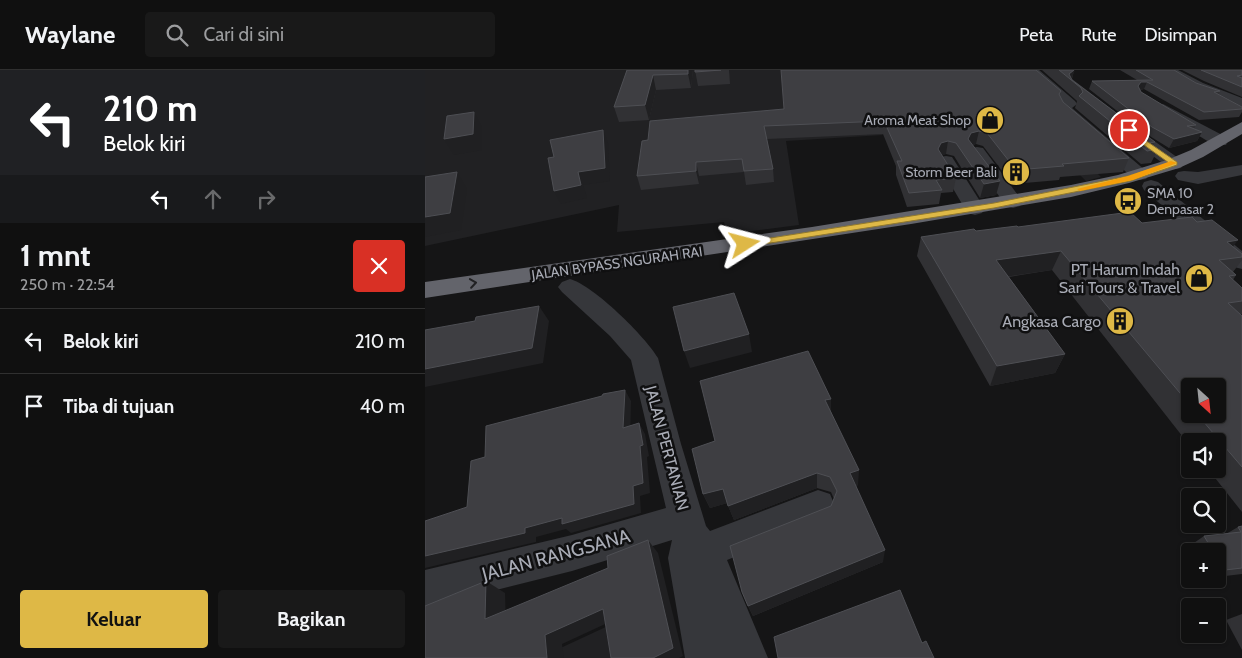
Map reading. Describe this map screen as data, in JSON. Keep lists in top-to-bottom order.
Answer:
{
  "streets": {
    "highway": ["JALAN BYPASS NGURAH RAI"],
    "street": ["JALAN PERTANIAN", "JALAN RANGSANA"]
  },
  "crossings": [
    ["JALAN BYPASS NGURAH RAI", "JALAN PERTANIAN"],
    ["JALAN PERTANIAN", "JALAN RANGSANA"]
  ],
  "places": {
    "shop": ["Aroma Meat Shop", "PT Harum Indah Sari Tours & Travel"],
    "building": ["Storm Beer Bali", "Angkasa Cargo"],
    "bus stop": ["SMA 10 Denpasar 2"]
  },
  "north": "bottom right",
  "page": {
    "header": "Waylane",
    "search": "Cari di sini",
    "nav": ["Peta", "Rute", "Disimpan"],
    "turn": ["210 m", "Belok kiri"],
    "heading": ["1 mnt", "250 m · 22:54"],
    "list": [
      {
        "name": "Belok kiri",
        "value": "210 m"
      },
      {
        "name": "Tiba di tujuan",
        "value": "40 m"
      }
    ],
    "map_buttons": ["+", "−"],
    "buttons": ["Keluar", "Bagikan"]
  }
}
